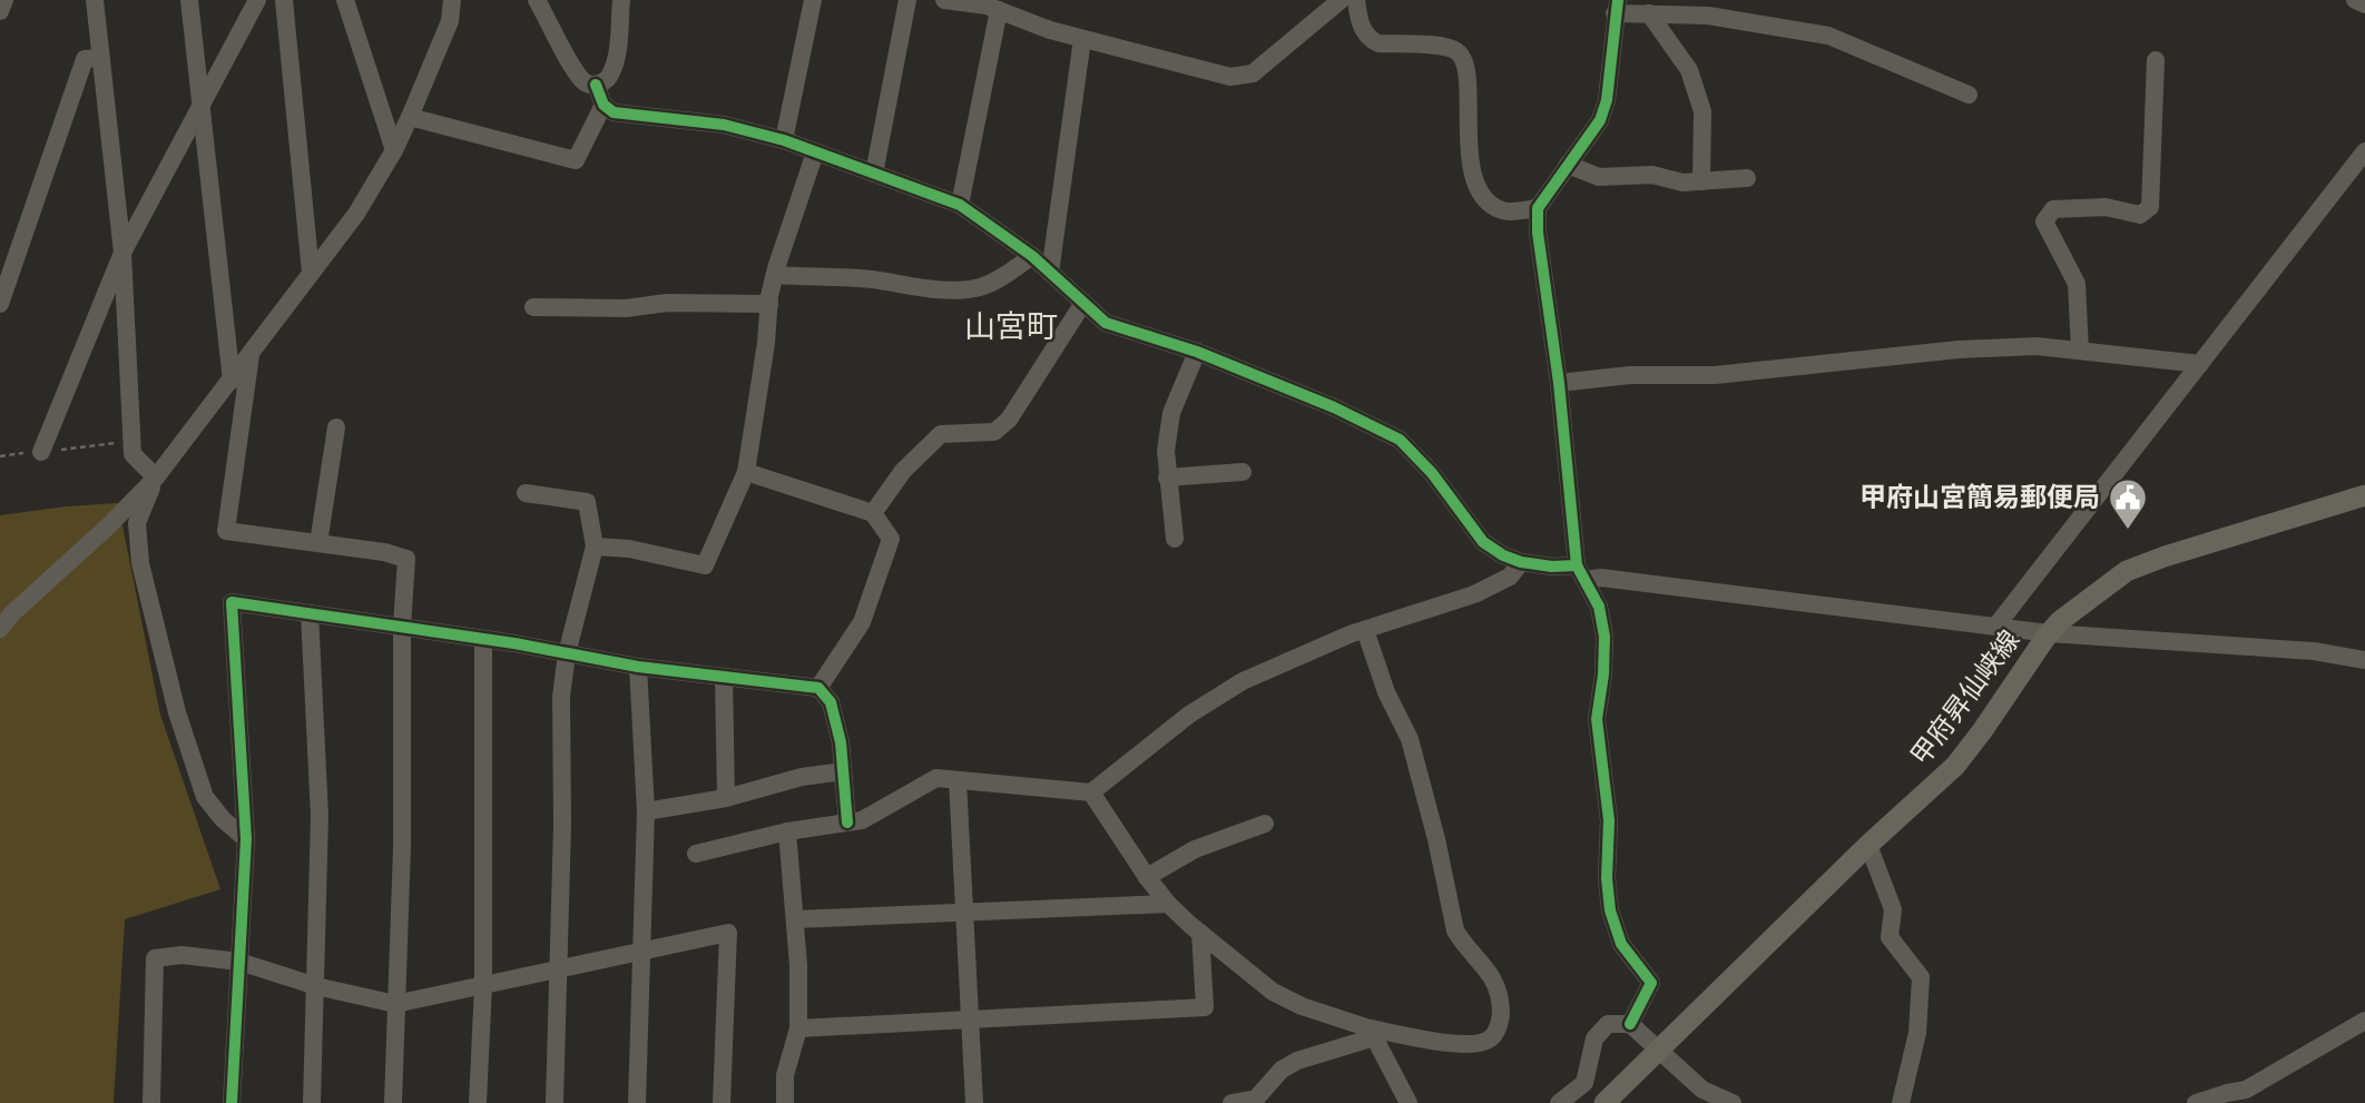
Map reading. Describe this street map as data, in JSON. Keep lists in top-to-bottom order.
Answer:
{
  "streets": {
    "main road": ["甲府昇仙峡線"]
  },
  "districts": ["山宮町"],
  "places": {
    "public building": ["甲府山宮簡易郵便局"]
  }
}
